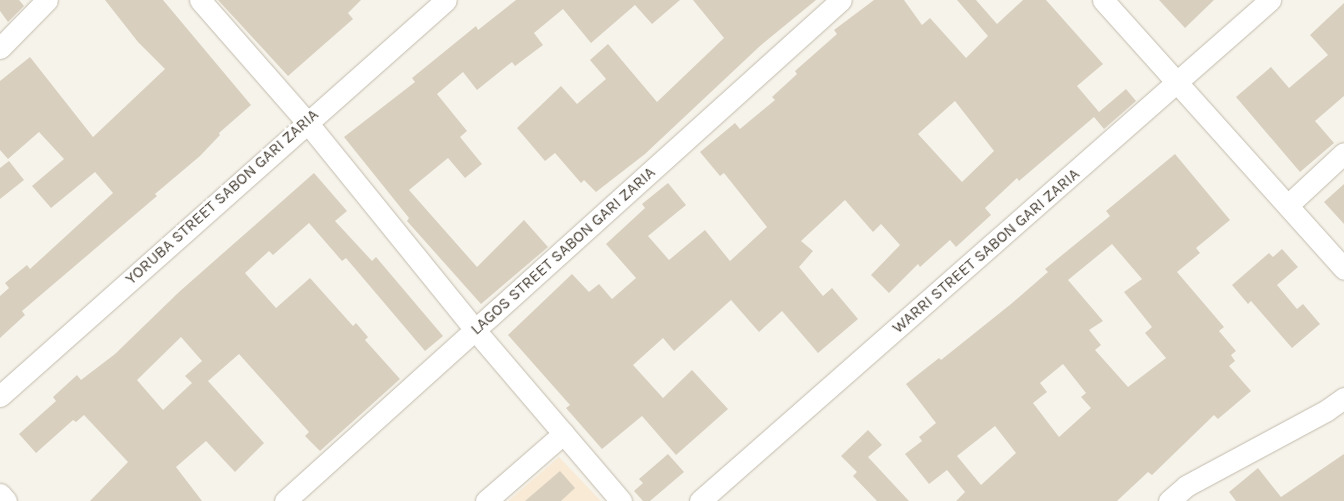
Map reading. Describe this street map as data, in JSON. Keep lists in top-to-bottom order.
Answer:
{
  "streets": {
    "street": ["YORUBA STREET SABON GARI ZARIA", "LAGOS STREET SABON GARI ZARIA", "WARRI STREET SABON GARI ZARIA"]
  }
}
